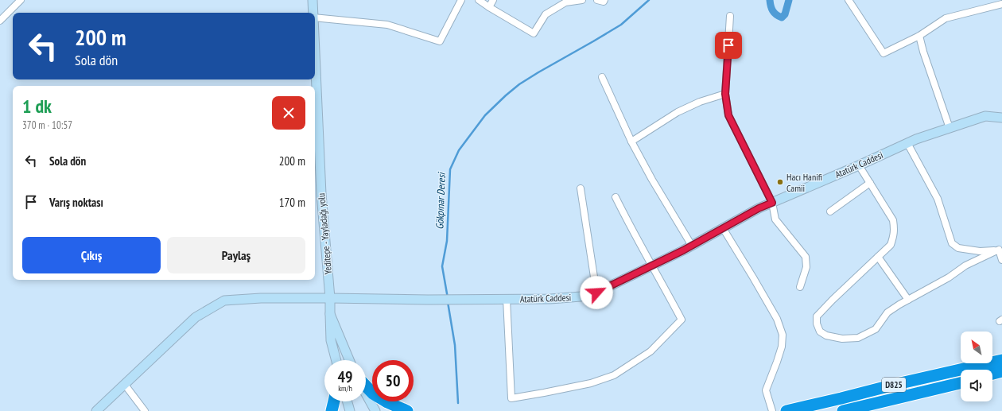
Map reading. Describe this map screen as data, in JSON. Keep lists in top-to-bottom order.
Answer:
{
  "streets": {
    "highway": ["D825"],
    "main road": ["Atatürk Caddesi", "Yeditepe - Yayladağı yolu"]
  },
  "crossings": [
    ["Atatürk Caddesi", "Yeditepe - Yayladağı yolu"]
  ],
  "water": ["Gökpınar Deresi"],
  "places": ["Hacı Hanifi Camii"],
  "north": "top left",
  "page": {
    "turn": ["200 m", "Sola dön"],
    "heading": ["1 dk", "370 m · 10:57"],
    "list": [
      {
        "name": "Sola dön",
        "value": "200 m"
      },
      {
        "name": "Varış noktası",
        "value": "170 m"
      }
    ],
    "buttons": ["Çıkış", "Paylaş"],
    "speed": "49 km/h",
    "limit": "50"
  }
}
